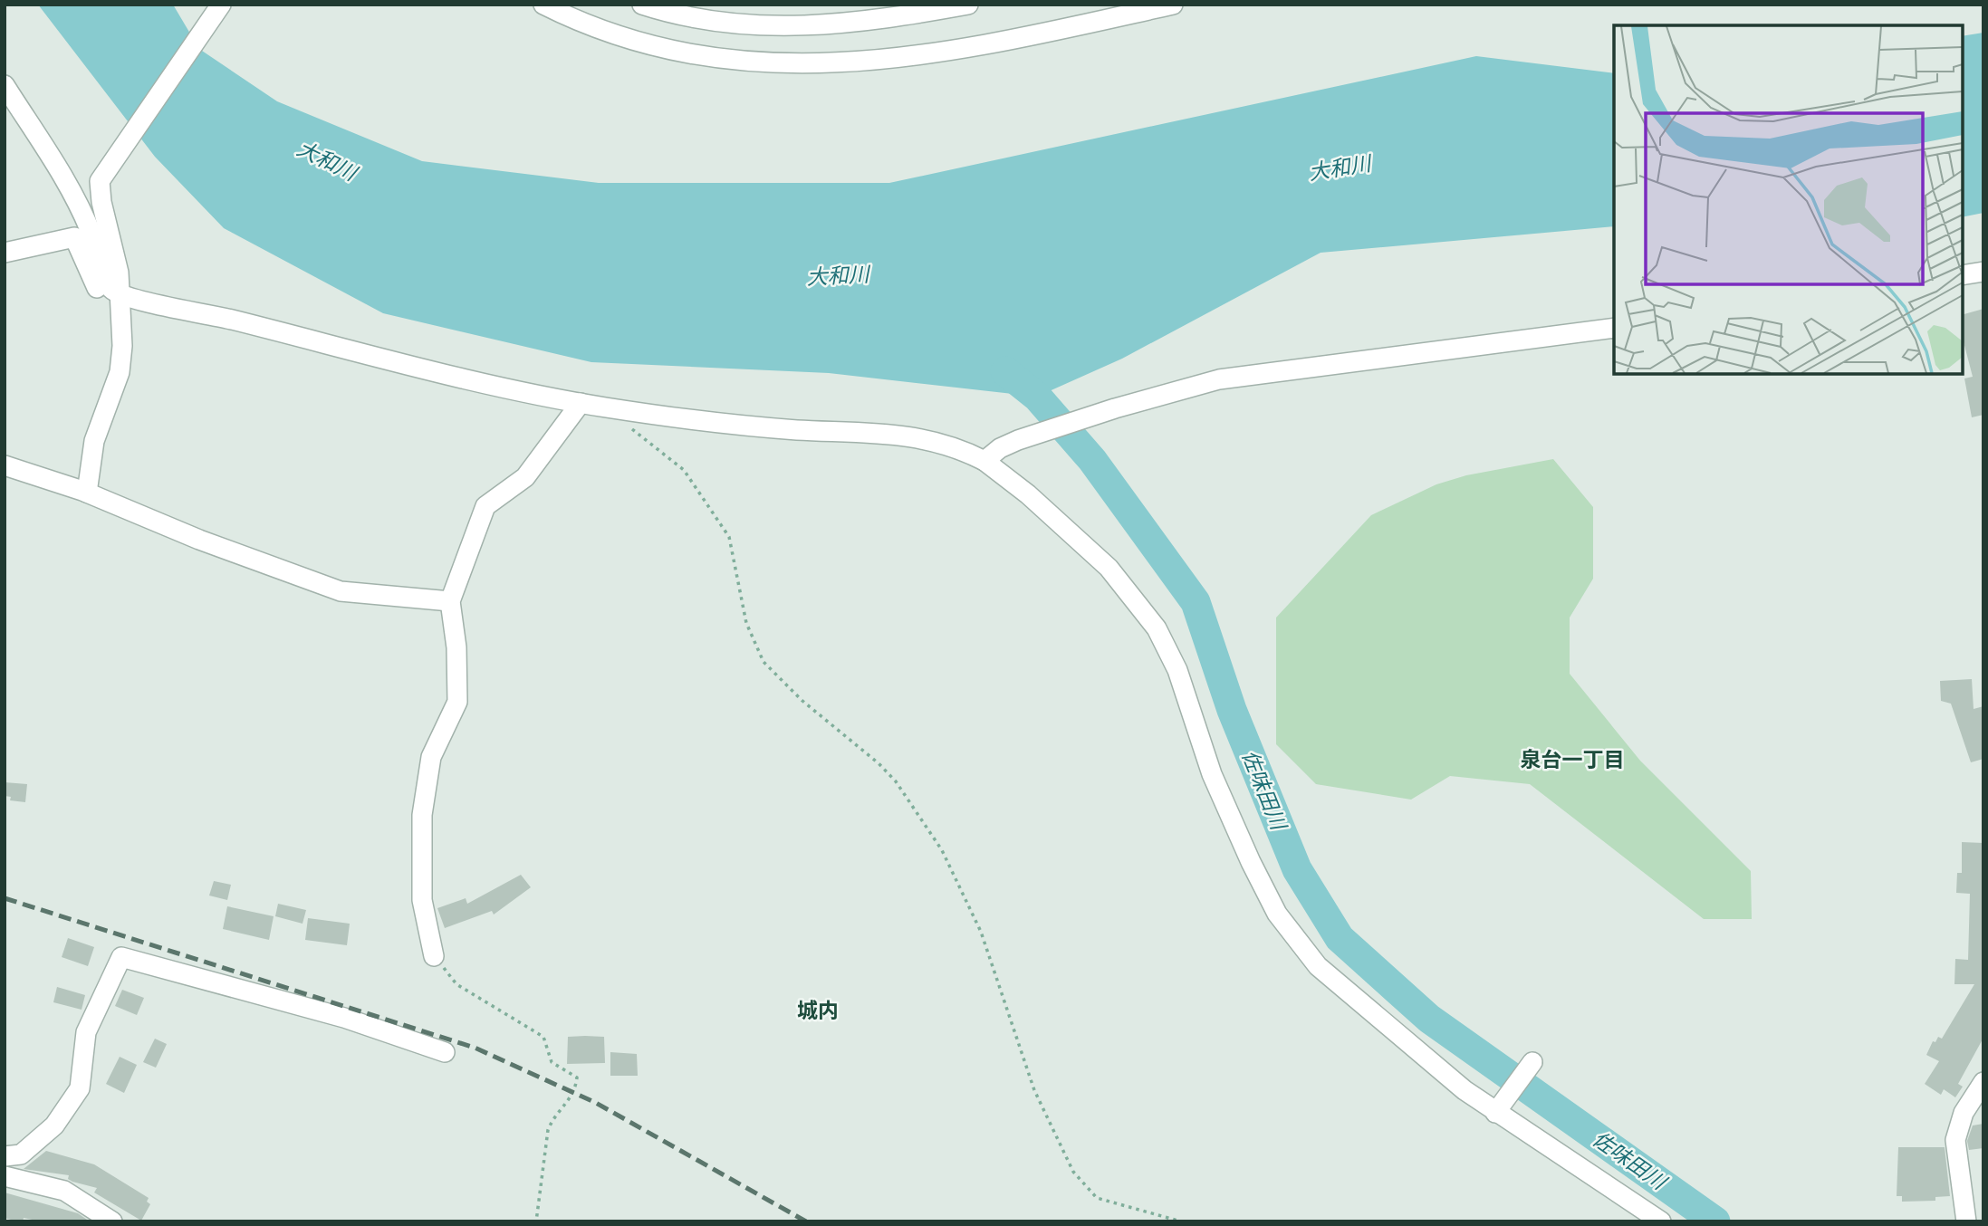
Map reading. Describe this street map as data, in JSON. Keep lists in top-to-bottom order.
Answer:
{
  "districts": ["泉台一丁目", "城内"],
  "water": ["大和川", "佐味田川"]
}
